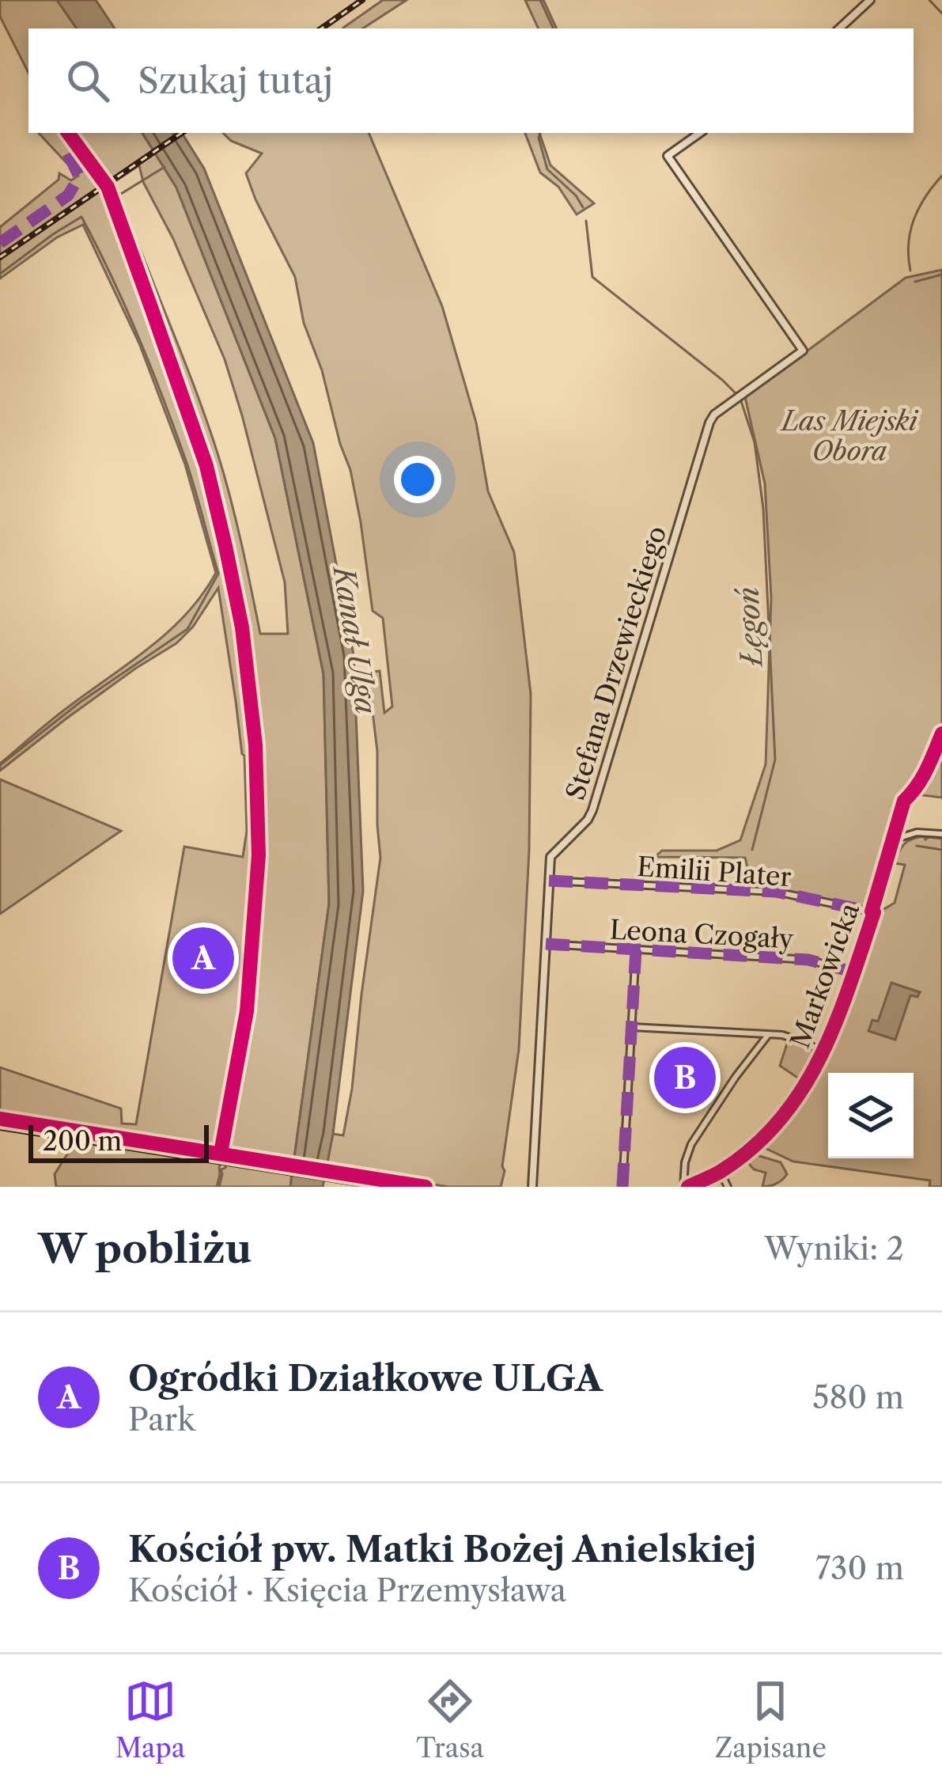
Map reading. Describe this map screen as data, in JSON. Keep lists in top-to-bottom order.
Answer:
{
  "streets": {
    "street": [
      "Stefana Drzewieckiego",
      "Emilii Plater",
      "Leona Czogały",
      "Markowicka"
    ]
  },
  "crossings": [
    ["Stefana Drzewieckiego", "Emilii Plater"],
    ["Stefana Drzewieckiego", "Leona Czogały"],
    ["Emilii Plater", "Markowicka"],
    ["Leona Czogały", "Markowicka"]
  ],
  "water": ["Łęgoń", "Kanał Ulga"],
  "parks": ["Las Miejski Obora"],
  "scale_bar": "200 m",
  "page": {
    "search": "Szukaj tutaj",
    "pins": ["A", "B"],
    "scale": "200 m",
    "heading": ["W pobliżu", "Wyniki: 2"],
    "list": [
      {
        "mark": "A",
        "name": "Ogródki Działkowe ULGA",
        "note": "Park",
        "value": "580 m"
      },
      {
        "mark": "B",
        "name": "Kościół pw. Matki Bożej Anielskiej",
        "note": "Kościół · Księcia Przemysława",
        "value": "730 m"
      }
    ],
    "nav": ["Mapa", "Trasa", "Zapisane"]
  }
}
